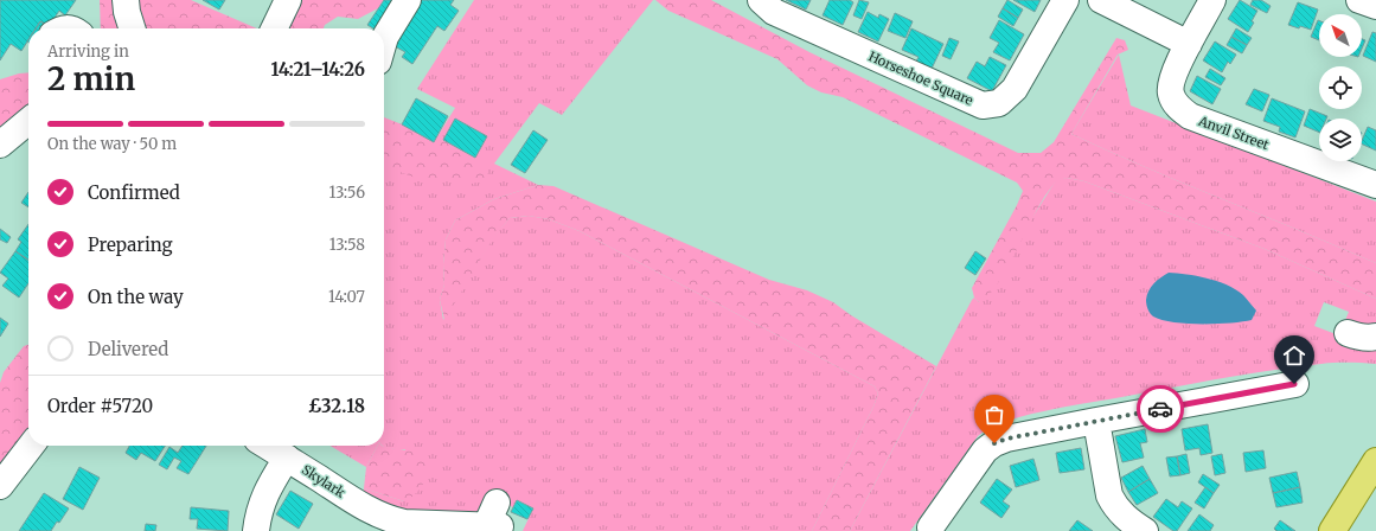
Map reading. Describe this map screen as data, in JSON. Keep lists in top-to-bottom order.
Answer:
{
  "streets": {
    "street": ["Horseshoe Square", "Anvil Street", "Skylark"]
  },
  "north": "top left",
  "page": {
    "heading": ["2 min", "Arriving in", "14:21–14:26"],
    "panel": ["Order #5720", "£32.18"],
    "bar": "On the way · 50 m",
    "list": [
      ["Confirmed", "13:56"],
      ["Preparing", "13:58"],
      ["On the way", "14:07"],
      "Delivered"
    ]
  }
}
